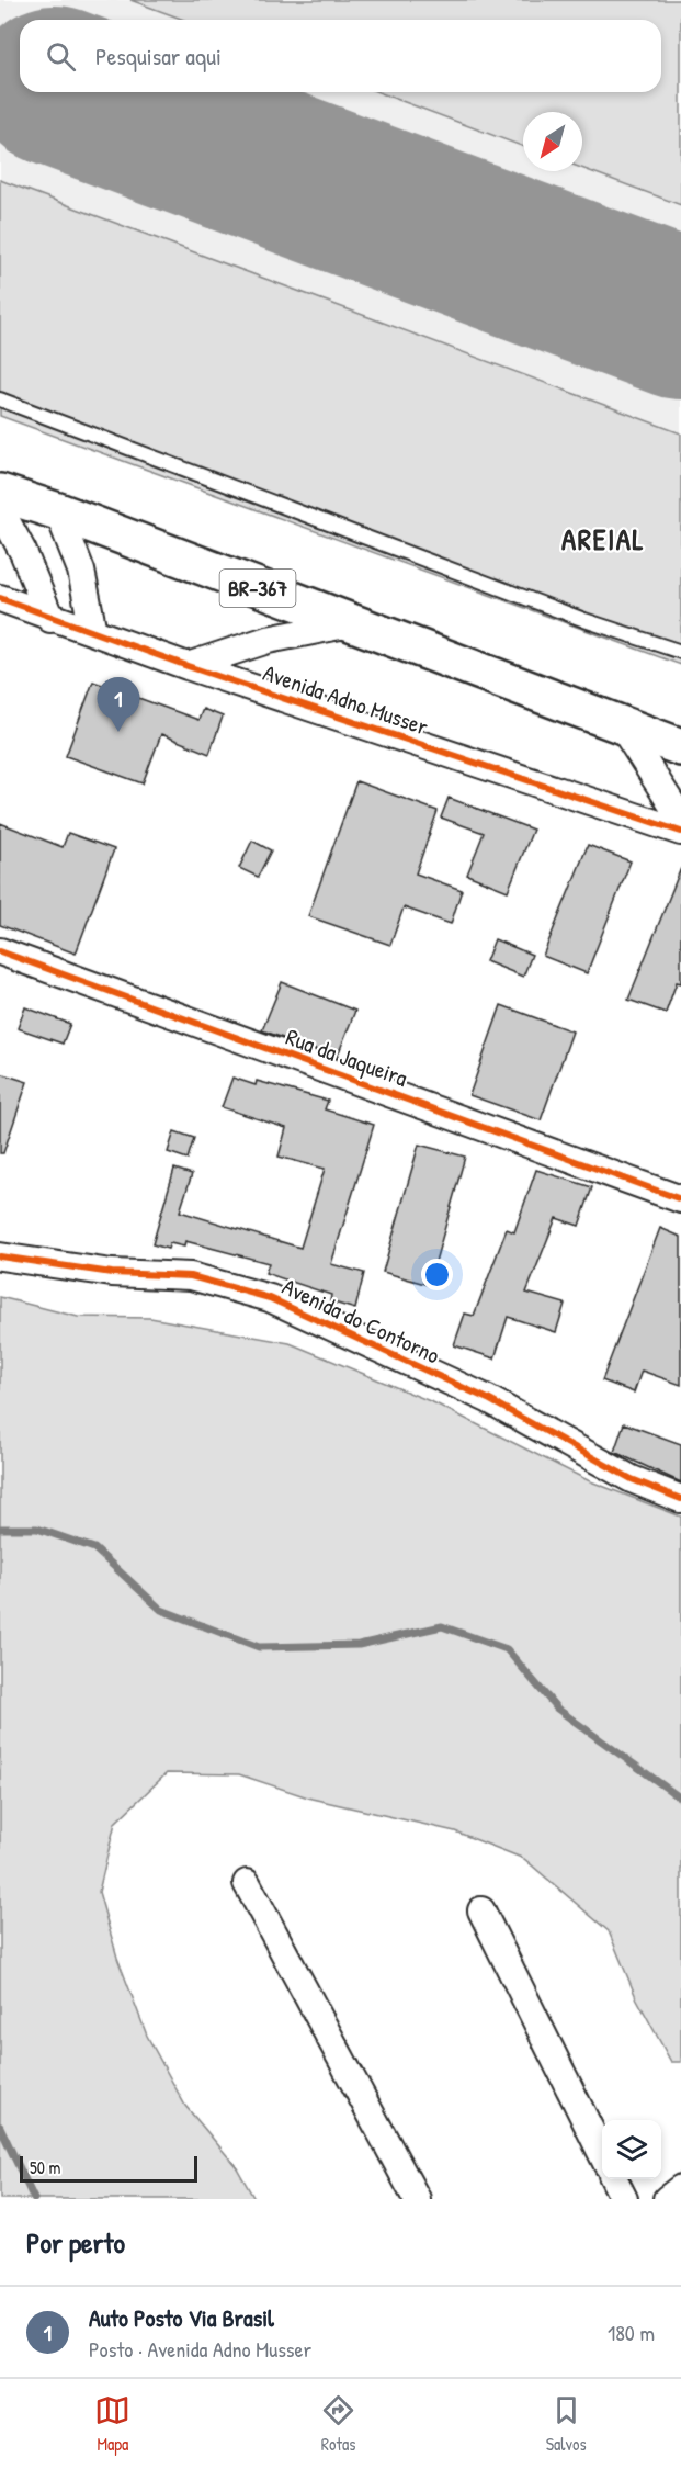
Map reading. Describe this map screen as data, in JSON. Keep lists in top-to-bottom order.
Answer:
{
  "streets": {
    "main road": ["BR-367"],
    "street": ["Avenida Adno Musser", "Rua da Jaqueira", "Avenida do Contorno"]
  },
  "districts": ["AREIAL"],
  "scale_bar": "50 m",
  "north": "bottom left",
  "page": {
    "search": "Pesquisar aqui",
    "pins": "1",
    "scale": "50 m",
    "heading": "Por perto",
    "list": [
      {
        "mark": "1",
        "name": "Auto Posto Via Brasil",
        "note": "Posto · Avenida Adno Musser",
        "value": "180 m"
      }
    ],
    "nav": ["Mapa", "Rotas", "Salvos"]
  }
}
